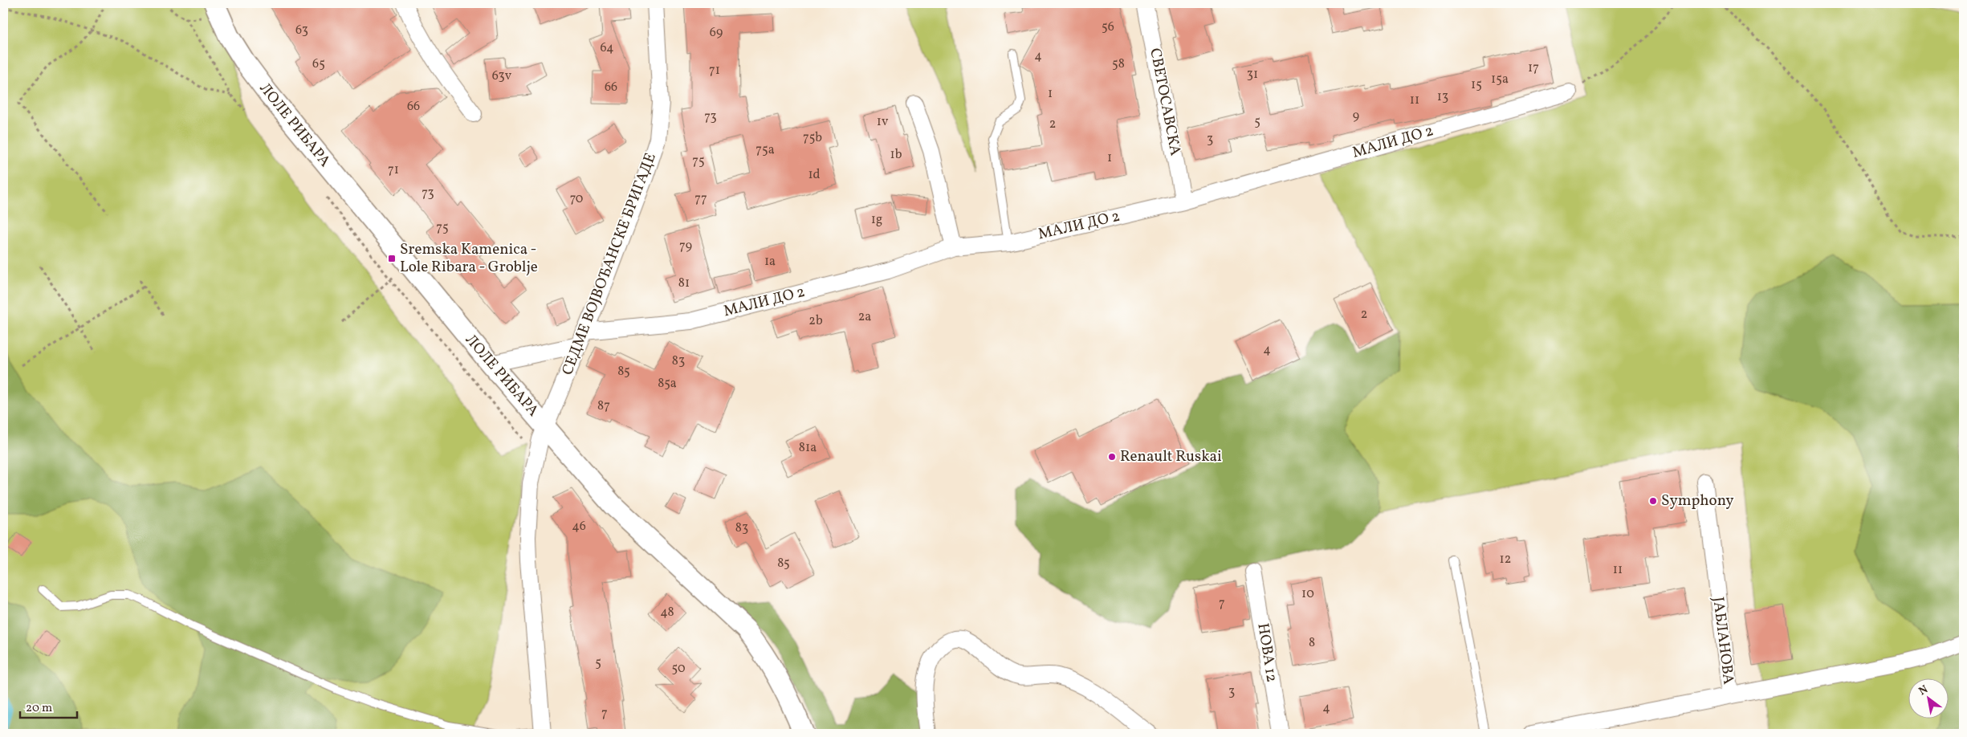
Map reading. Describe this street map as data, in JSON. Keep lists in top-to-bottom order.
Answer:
{
  "streets": {
    "street": [
      "СВЕТОСАВСКА",
      "ЛОЛЕ РИБАРА",
      "МАЛИ ДО 2",
      "СЕДМЕ ВОЈВОЂАНСКЕ БРИГАДЕ",
      "ЈАБЛАНОВА",
      "НОВА 12"
    ]
  },
  "crossings": [
    ["СВЕТОСАВСКА", "МАЛИ ДО 2"],
    ["ЛОЛЕ РИБАРА", "МАЛИ ДО 2"],
    ["ЛОЛЕ РИБАРА", "СЕДМЕ ВОЈВОЂАНСКЕ БРИГАДЕ"],
    ["МАЛИ ДО 2", "СЕДМЕ ВОЈВОЂАНСКЕ БРИГАДЕ"]
  ],
  "places": {
    "transit": ["Sremska Kamenica - Lole Ribara - Groblje"],
    "other": ["Renault Ruskai", "Symphony"]
  },
  "house_numbers": [
    "56",
    "63",
    "69",
    "64",
    "4",
    "65",
    "58",
    "17",
    "71",
    "31",
    "63v",
    "15a",
    "15",
    "66",
    "1",
    "13",
    "11",
    "66",
    "9",
    "73",
    "1v",
    "5",
    "2",
    "75b",
    "3",
    "75a",
    "1b",
    "1",
    "75",
    "71",
    "1d",
    "73",
    "70",
    "77",
    "1g",
    "75",
    "79",
    "1a",
    "81",
    "2",
    "2a",
    "2b",
    "4",
    "83",
    "85",
    "85a",
    "87",
    "81a",
    "46",
    "83",
    "12",
    "85",
    "11",
    "10",
    "7",
    "48",
    "8",
    "5",
    "50",
    "3",
    "4",
    "7"
  ],
  "scale_bar": "20 m",
  "north": "top left"
}
